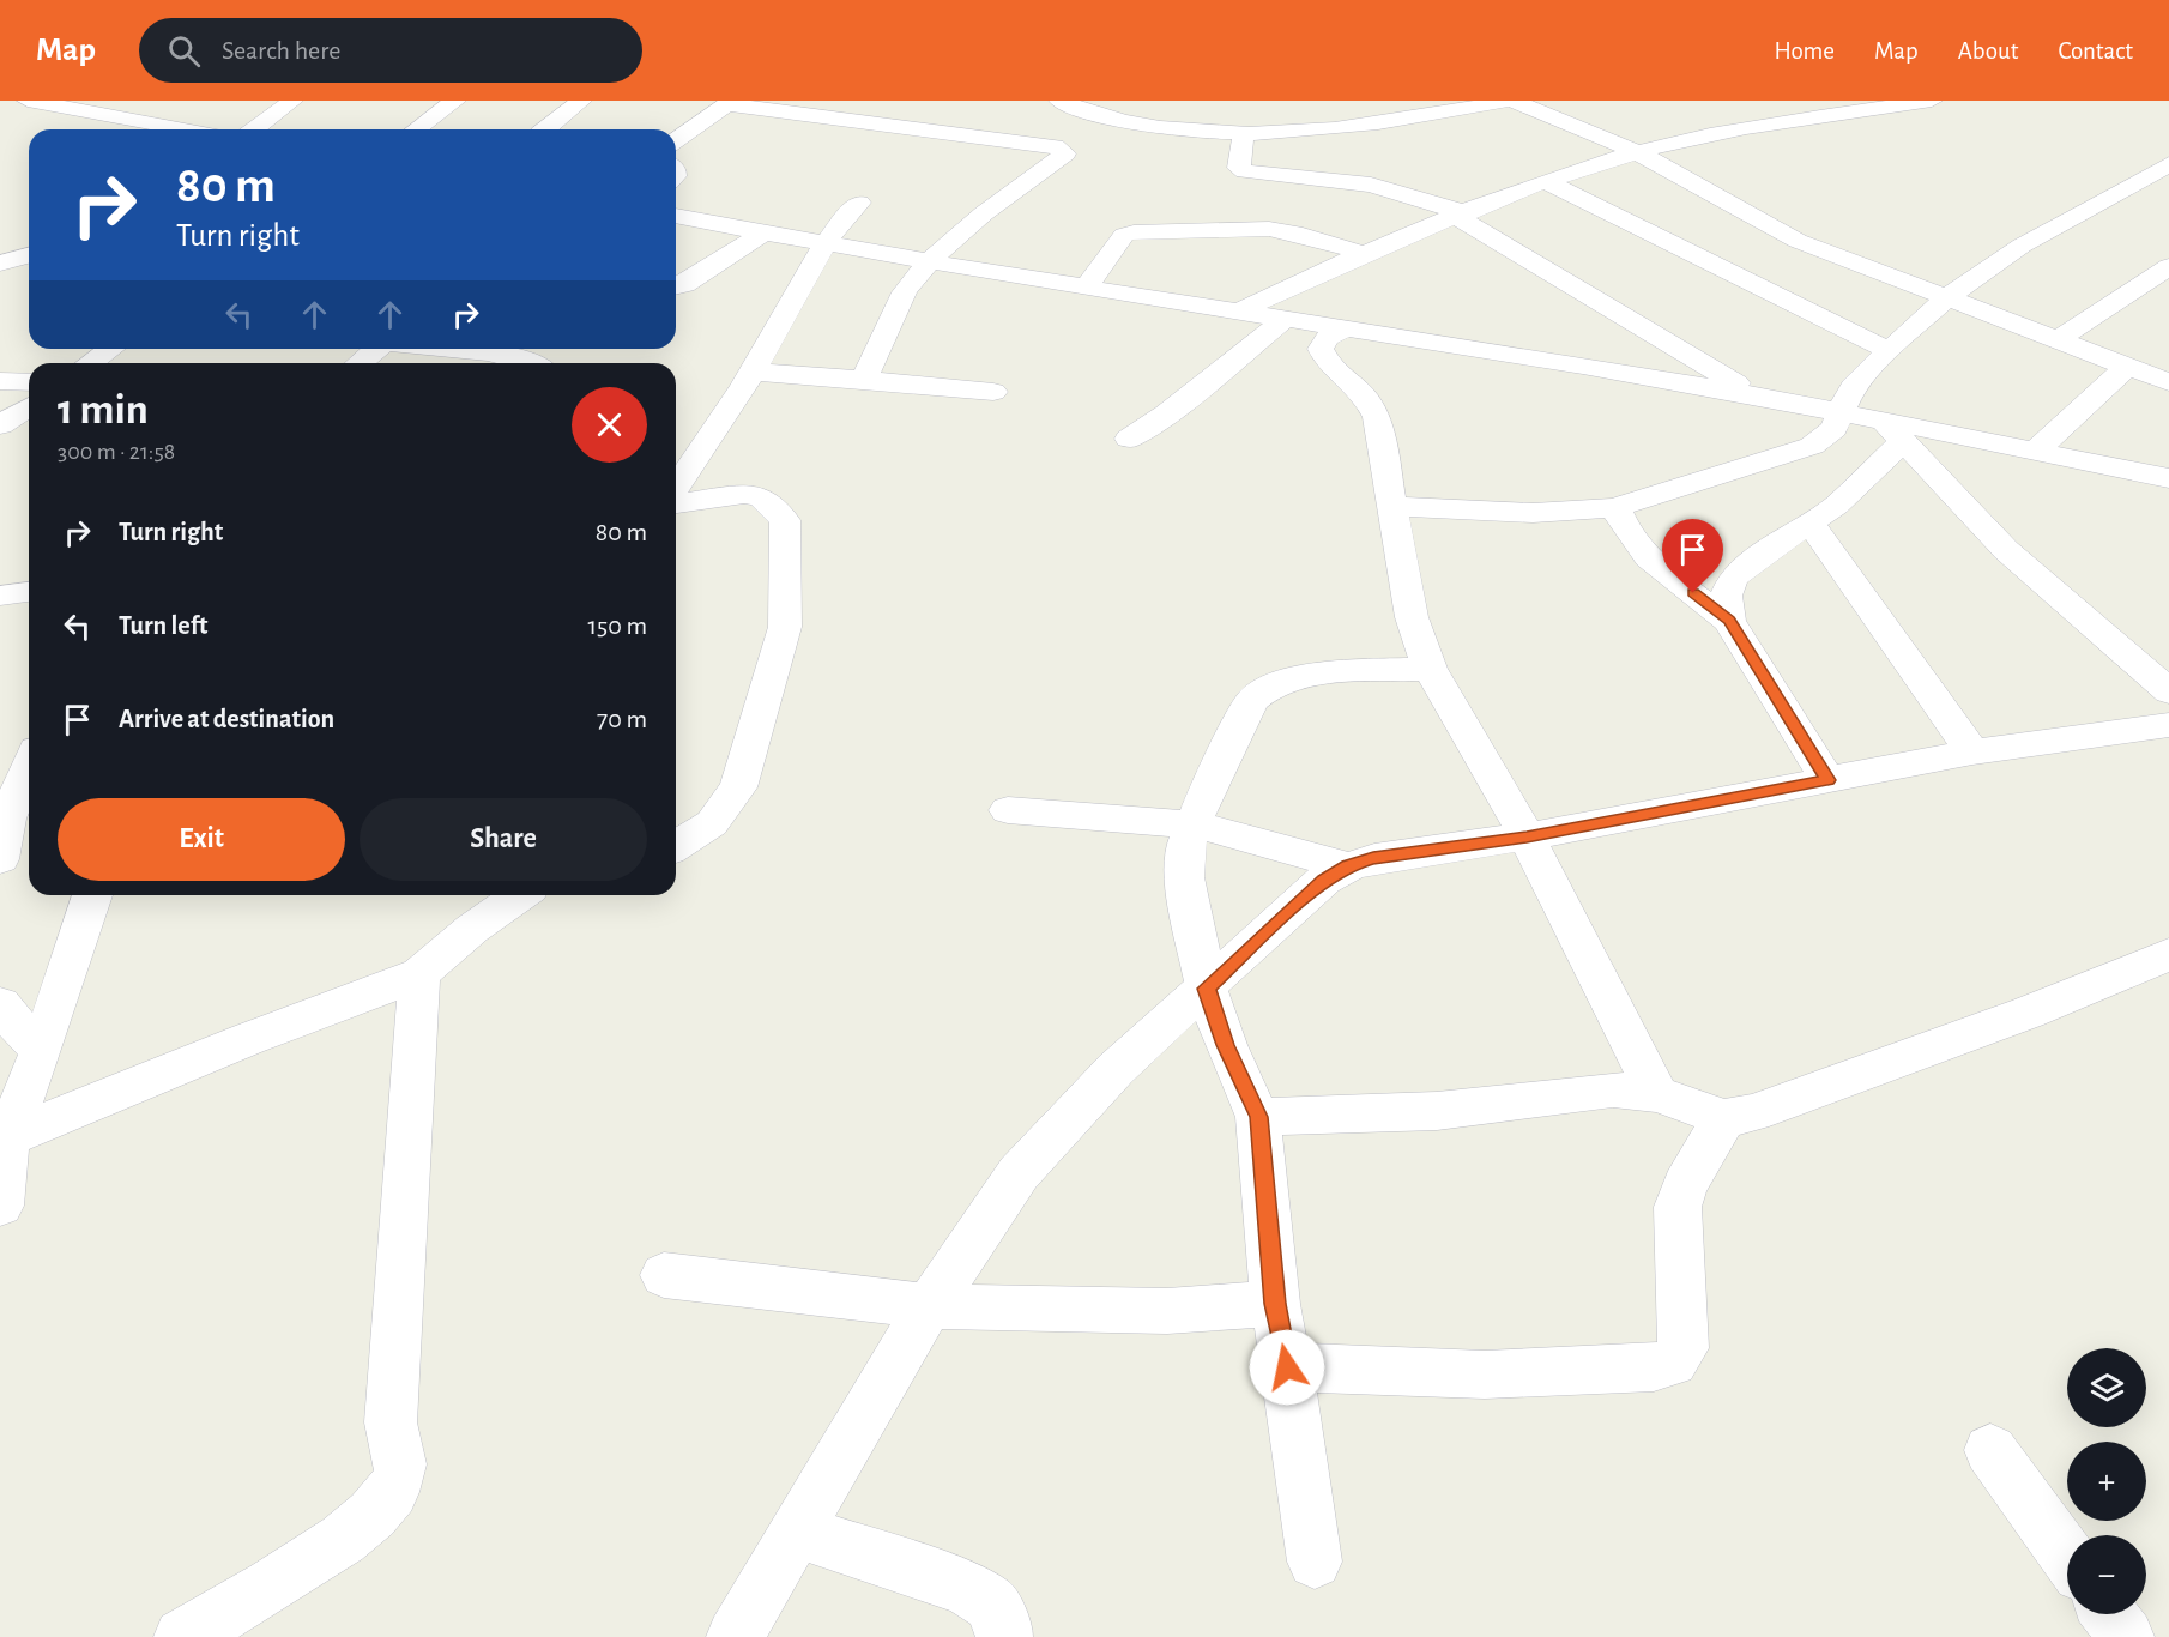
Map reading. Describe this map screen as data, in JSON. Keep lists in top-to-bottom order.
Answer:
{
  "page": {
    "header": "Map",
    "search": "Search here",
    "nav": [
      "Home",
      "Map",
      "About",
      "Contact"
    ],
    "turn": ["80 m", "Turn right"],
    "heading": ["1 min", "300 m · 21:58"],
    "list": [
      {
        "name": "Turn right",
        "value": "80 m"
      },
      {
        "name": "Turn left",
        "value": "150 m"
      },
      {
        "name": "Arrive at destination",
        "value": "70 m"
      }
    ],
    "buttons": ["Exit", "Share"],
    "map_buttons": ["+", "−"]
  }
}
